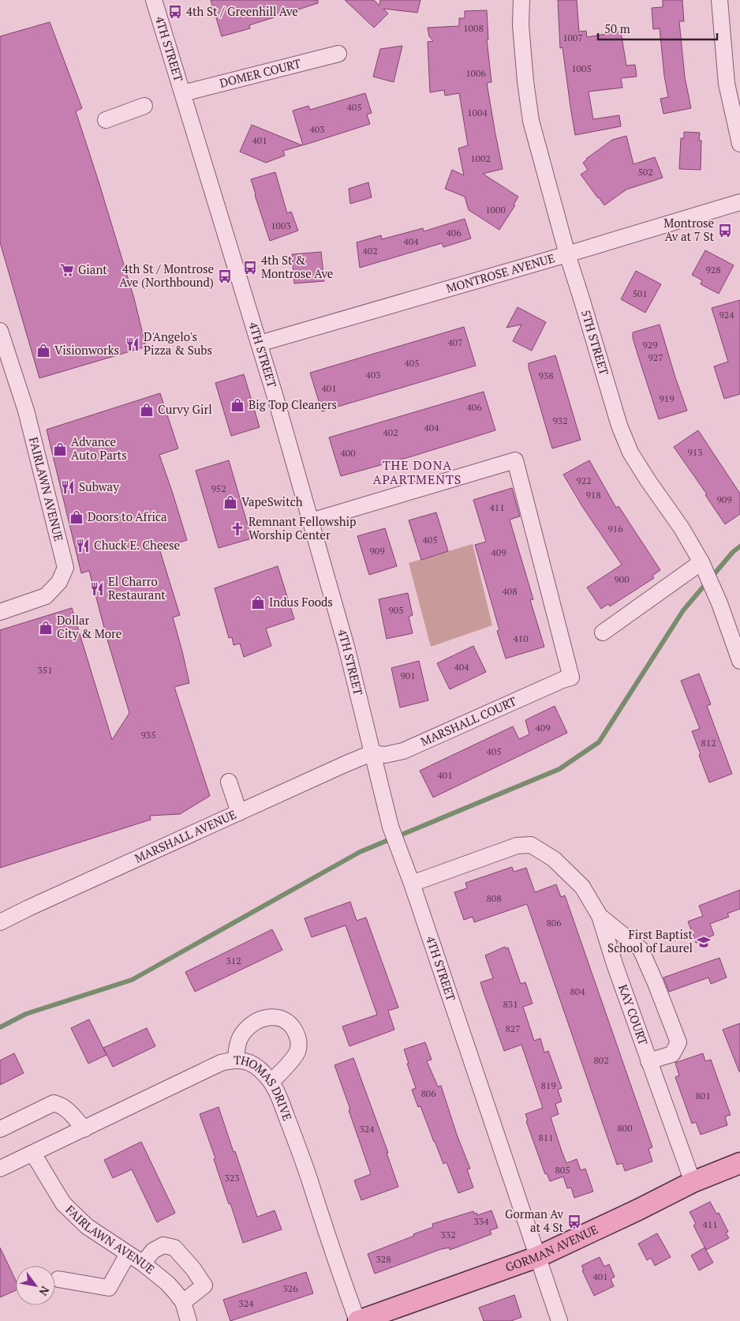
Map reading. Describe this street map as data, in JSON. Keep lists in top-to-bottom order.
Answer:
{
  "streets": {
    "main road": ["GORMAN AVENUE"],
    "street": [
      "4TH STREET",
      "DOMER COURT",
      "MONTROSE AVENUE",
      "5TH STREET",
      "FAIRLAWN AVENUE",
      "MARSHALL COURT",
      "MARSHALL AVENUE",
      "KAY COURT",
      "THOMAS DRIVE"
    ]
  },
  "crossings": [
    ["4TH STREET", "DOMER COURT"],
    ["4TH STREET", "MONTROSE AVENUE"],
    ["4TH STREET", "MARSHALL COURT"],
    ["4TH STREET", "MARSHALL AVENUE"],
    ["4TH STREET", "KAY COURT"],
    ["4TH STREET", "GORMAN AVENUE"],
    ["MONTROSE AVENUE", "5TH STREET"],
    ["FAIRLAWN AVENUE", "THOMAS DRIVE"],
    ["MARSHALL COURT", "MARSHALL AVENUE"],
    ["KAY COURT", "GORMAN AVENUE"],
    ["THOMAS DRIVE", "GORMAN AVENUE"]
  ],
  "districts": ["THE DONA APARTMENTS"],
  "places": {
    "bus stop": [
      "4th St / Greenhill Ave",
      "Montrose Av at 7 St",
      "4th St & Montrose Ave",
      "4th St / Montrose Ave (Northbound)",
      "Gorman Av at 4 St"
    ],
    "supermarket": ["Giant"],
    "restaurant": [
      "D'Angelo's Pizza & Subs",
      "Subway",
      "Chuck E. Cheese",
      "El Charro Restaurant"
    ],
    "shop": [
      "Visionworks",
      "Big Top Cleaners",
      "Curvy Girl",
      "Advance Auto Parts",
      "VapeSwitch",
      "Doors to Africa",
      "Indus Foods",
      "Dollar City & More"
    ],
    "church": ["Remnant Fellowship Worship Center"],
    "school or university": ["First Baptist School of Laurel"]
  },
  "house_numbers": [
    "1008",
    "1007",
    "1005",
    "1006",
    "405",
    "1004",
    "403",
    "401",
    "1002",
    "502",
    "1000",
    "1003",
    "406",
    "404",
    "402",
    "928",
    "501",
    "924",
    "407",
    "929",
    "927",
    "405",
    "403",
    "938",
    "401",
    "919",
    "406",
    "932",
    "404",
    "402",
    "913",
    "400",
    "922",
    "952",
    "918",
    "909",
    "411",
    "916",
    "405",
    "909",
    "409",
    "900",
    "408",
    "905",
    "410",
    "404",
    "351",
    "901",
    "409",
    "935",
    "812",
    "405",
    "401",
    "808",
    "806",
    "312",
    "804",
    "831",
    "827",
    "802",
    "819",
    "806",
    "801",
    "800",
    "324",
    "811",
    "805",
    "323",
    "334",
    "411",
    "332",
    "328",
    "401",
    "326",
    "324"
  ],
  "scale_bar": "50 m",
  "north": "bottom right"
}
